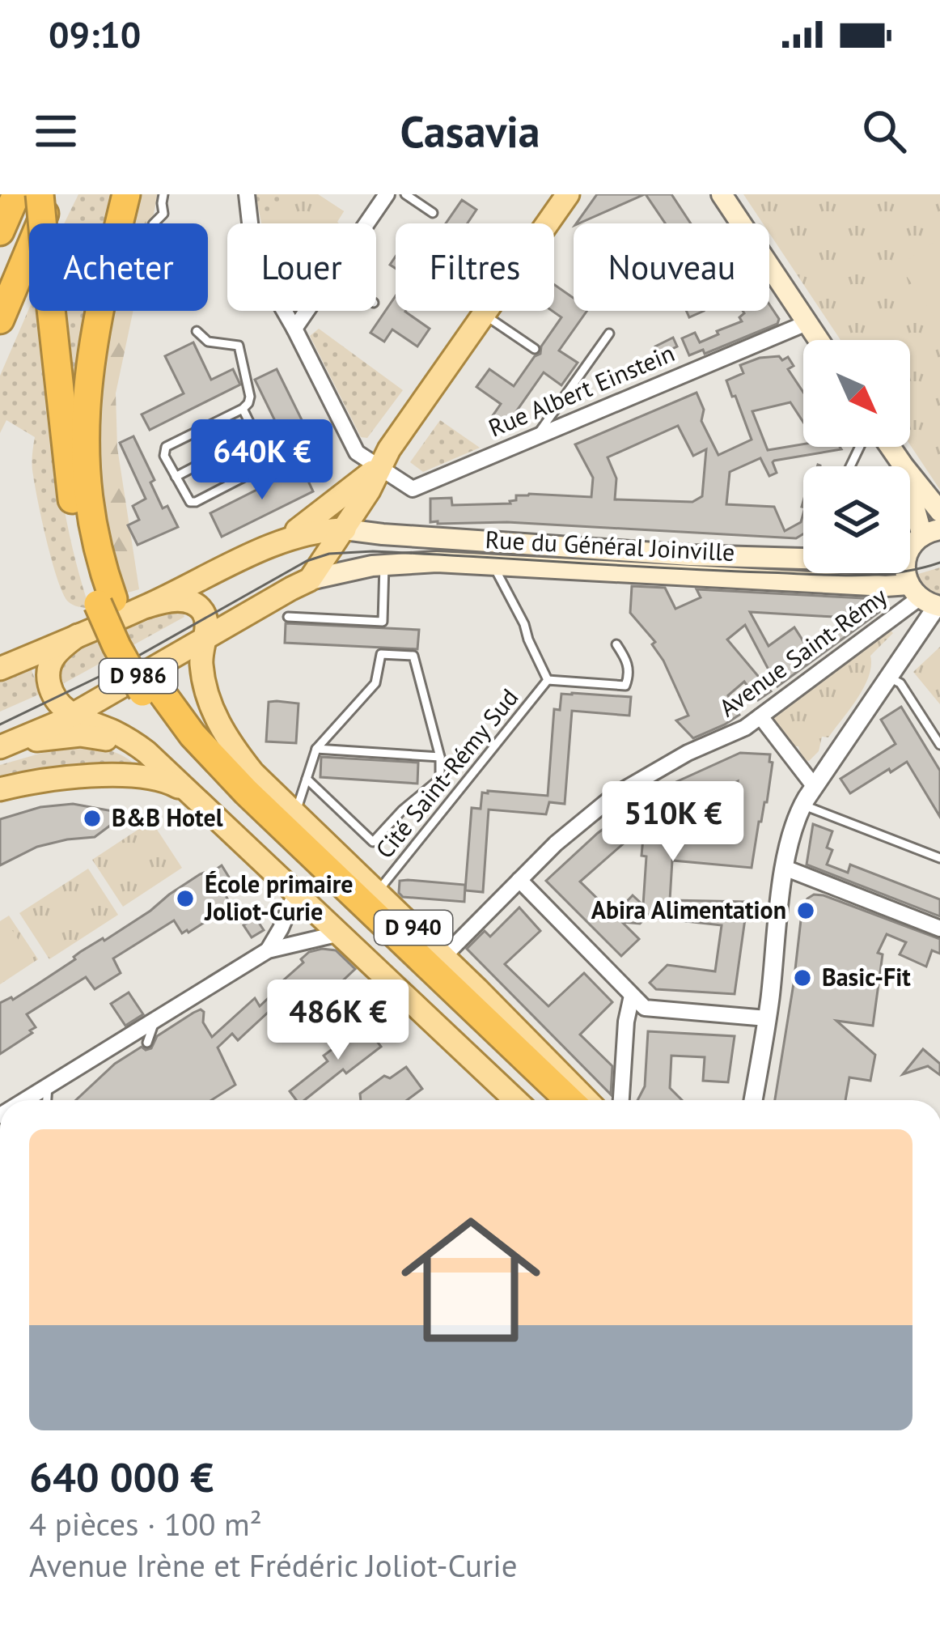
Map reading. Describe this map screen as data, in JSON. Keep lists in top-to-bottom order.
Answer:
{
  "streets": {
    "main road": ["Rue du Général Joinville", "D 986", "D 940"],
    "street": ["Rue Albert Einstein", "Avenue Saint-Rémy"],
    "lane": ["Cité Saint-Rémy Sud"]
  },
  "crossings": [
    ["Rue Albert Einstein", "D 986"],
    ["Rue du Général Joinville", "Avenue Saint-Rémy"],
    ["Rue du Général Joinville", "D 986"],
    ["Rue du Général Joinville", "Cité Saint-Rémy Sud"],
    ["Avenue Saint-Rémy", "D 940"],
    ["D 986", "D 940"],
    ["Cité Saint-Rémy Sud", "D 940"]
  ],
  "places": [
    "B&B Hotel",
    "École primaire Joliot-Curie",
    "Abira Alimentation",
    "Basic-Fit"
  ],
  "north": "bottom right",
  "page": {
    "status": "09:10",
    "header": "Casavia",
    "chip": [
      "Acheter",
      "Louer",
      "Filtres",
      "Nouveau"
    ],
    "price": ["640K €", "510K €", "486K €"],
    "list": [
      {
        "name": "640 000 €",
        "note": "4 pièces · 100 m² · Avenue Irène et Frédéric Joliot-Curie"
      }
    ]
  }
}
